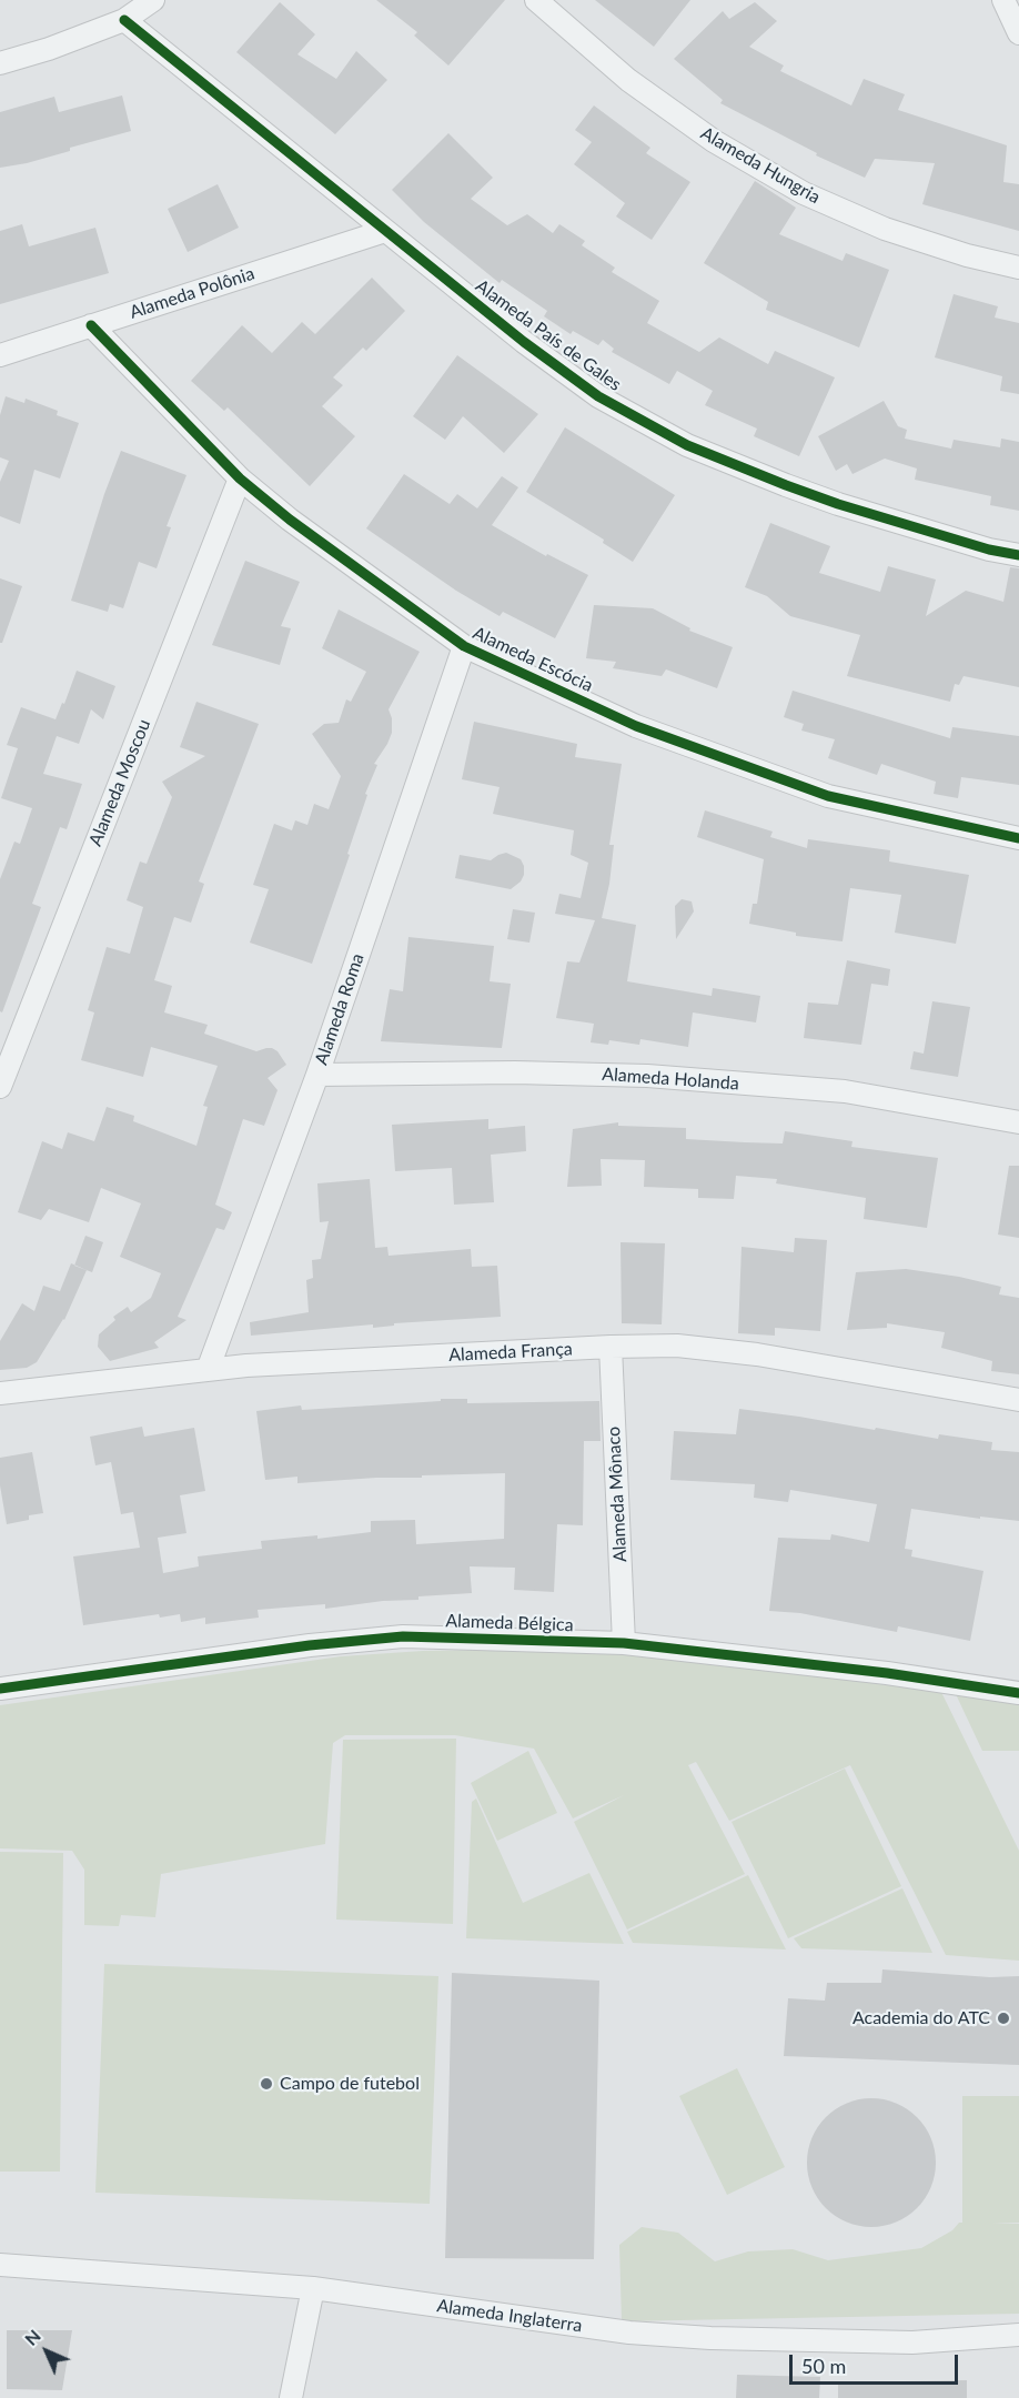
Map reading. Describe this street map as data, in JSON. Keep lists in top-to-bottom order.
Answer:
{
  "streets": {
    "street": [
      "Alameda Hungria",
      "Alameda Polônia",
      "Alameda País de Gales",
      "Alameda Escócia",
      "Alameda Moscou",
      "Alameda Roma",
      "Alameda Holanda",
      "Alameda França",
      "Alameda Mônaco",
      "Alameda Bélgica",
      "Alameda Inglaterra"
    ]
  },
  "crossings": [
    ["Alameda Polônia", "Alameda País de Gales"],
    ["Alameda Polônia", "Alameda Escócia"],
    ["Alameda Escócia", "Alameda Moscou"],
    ["Alameda Escócia", "Alameda Roma"],
    ["Alameda Roma", "Alameda Holanda"],
    ["Alameda Roma", "Alameda França"],
    ["Alameda França", "Alameda Mônaco"],
    ["Alameda Mônaco", "Alameda Bélgica"]
  ],
  "places": ["Academia do ATC", "Campo de futebol"],
  "scale_bar": "50 m",
  "north": "top left"
}
